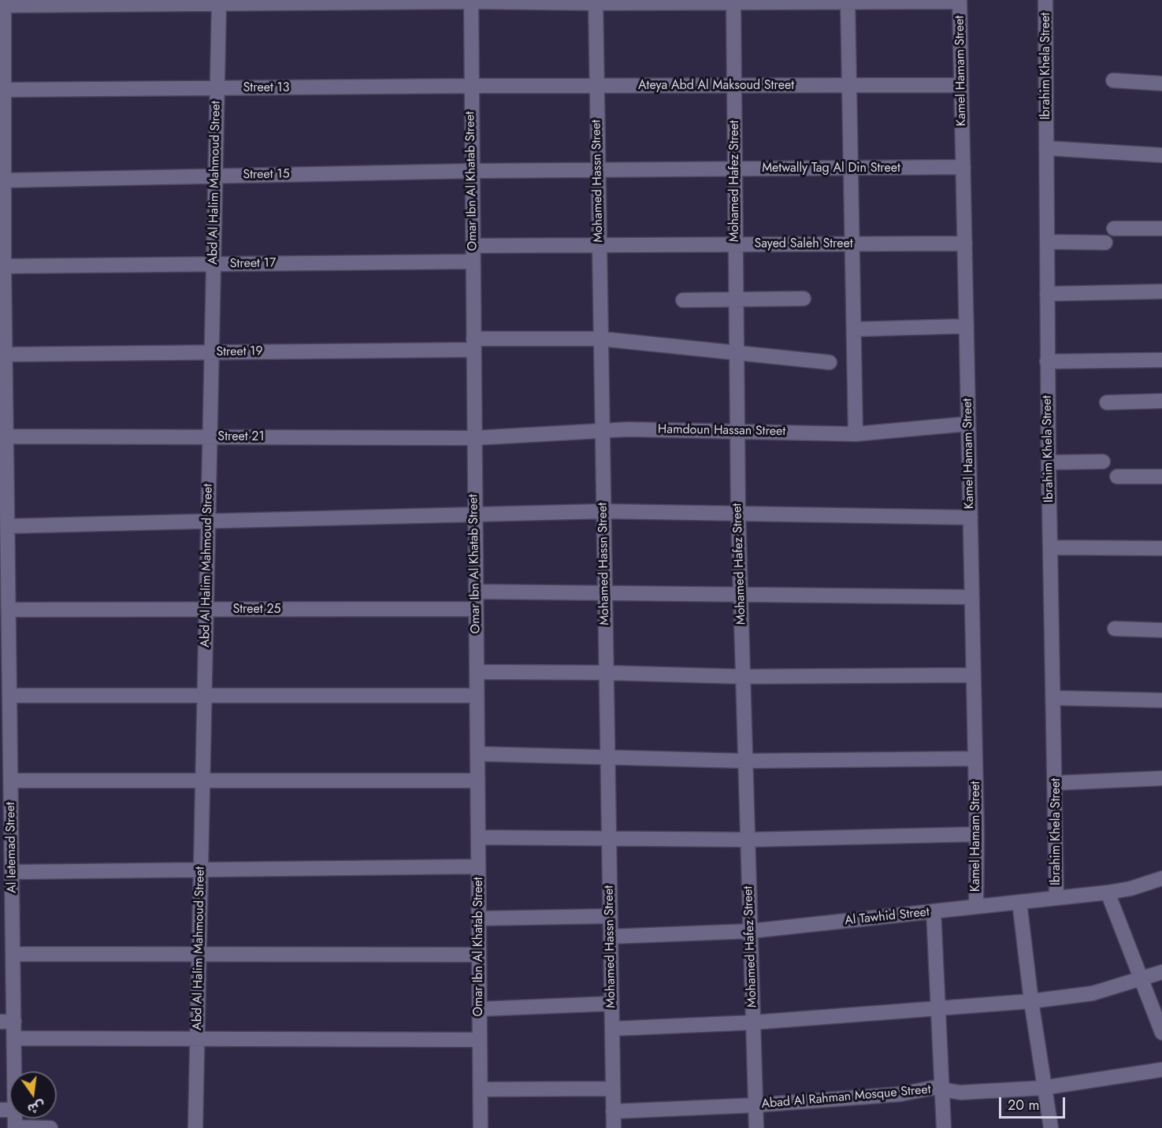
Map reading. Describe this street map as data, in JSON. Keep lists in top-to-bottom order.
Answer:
{
  "streets": {
    "street": [
      "Ibrahim Khela Street",
      "Kamel Hamam Street",
      "Ateya Abd Al Maksoud Street",
      "Street 13",
      "Metwally Tag Al Din Street",
      "Street 15",
      "Omar Ibn Al Khatab Street",
      "Mohamed Hassn Street",
      "Mohamed Hafez Street",
      "Abd Al Halim Mahmoud Street",
      "Sayed Saleh Street",
      "Street 17",
      "Street 19",
      "Hamdoun Hassan Street",
      "Street 21",
      "Street 25",
      "Al Ietemad Street",
      "Al Tawhid Street",
      "Abad Al Rahman Mosque Street"
    ]
  },
  "crossings": [
    ["Ibrahim Khela Street", "Al Tawhid Street"],
    ["Kamel Hamam Street", "Ateya Abd Al Maksoud Street"],
    ["Kamel Hamam Street", "Metwally Tag Al Din Street"],
    ["Kamel Hamam Street", "Sayed Saleh Street"],
    ["Kamel Hamam Street", "Hamdoun Hassan Street"],
    ["Kamel Hamam Street", "Al Tawhid Street"],
    ["Ateya Abd Al Maksoud Street", "Street 13"],
    ["Ateya Abd Al Maksoud Street", "Omar Ibn Al Khatab Street"],
    ["Ateya Abd Al Maksoud Street", "Mohamed Hassn Street"],
    ["Ateya Abd Al Maksoud Street", "Mohamed Hafez Street"],
    ["Street 13", "Omar Ibn Al Khatab Street"],
    ["Street 13", "Abd Al Halim Mahmoud Street"],
    ["Street 13", "Al Ietemad Street"],
    ["Metwally Tag Al Din Street", "Street 15"],
    ["Metwally Tag Al Din Street", "Omar Ibn Al Khatab Street"],
    ["Metwally Tag Al Din Street", "Mohamed Hassn Street"],
    ["Metwally Tag Al Din Street", "Mohamed Hafez Street"],
    ["Street 15", "Omar Ibn Al Khatab Street"],
    ["Street 15", "Abd Al Halim Mahmoud Street"],
    ["Street 15", "Al Ietemad Street"],
    ["Omar Ibn Al Khatab Street", "Sayed Saleh Street"],
    ["Omar Ibn Al Khatab Street", "Street 17"],
    ["Omar Ibn Al Khatab Street", "Street 19"],
    ["Omar Ibn Al Khatab Street", "Hamdoun Hassan Street"],
    ["Omar Ibn Al Khatab Street", "Street 21"],
    ["Omar Ibn Al Khatab Street", "Street 25"],
    ["Mohamed Hassn Street", "Sayed Saleh Street"],
    ["Mohamed Hassn Street", "Street 19"],
    ["Mohamed Hassn Street", "Hamdoun Hassan Street"],
    ["Mohamed Hassn Street", "Al Tawhid Street"],
    ["Mohamed Hassn Street", "Abad Al Rahman Mosque Street"],
    ["Mohamed Hafez Street", "Sayed Saleh Street"],
    ["Mohamed Hafez Street", "Street 19"],
    ["Mohamed Hafez Street", "Hamdoun Hassan Street"],
    ["Mohamed Hafez Street", "Al Tawhid Street"],
    ["Mohamed Hafez Street", "Abad Al Rahman Mosque Street"],
    ["Abd Al Halim Mahmoud Street", "Street 17"],
    ["Abd Al Halim Mahmoud Street", "Street 19"],
    ["Abd Al Halim Mahmoud Street", "Street 21"],
    ["Abd Al Halim Mahmoud Street", "Street 25"],
    ["Street 17", "Al Ietemad Street"],
    ["Street 19", "Al Ietemad Street"],
    ["Hamdoun Hassan Street", "Street 21"],
    ["Street 21", "Al Ietemad Street"],
    ["Street 25", "Al Ietemad Street"]
  ],
  "scale_bar": "20 m",
  "north": "bottom"
}
